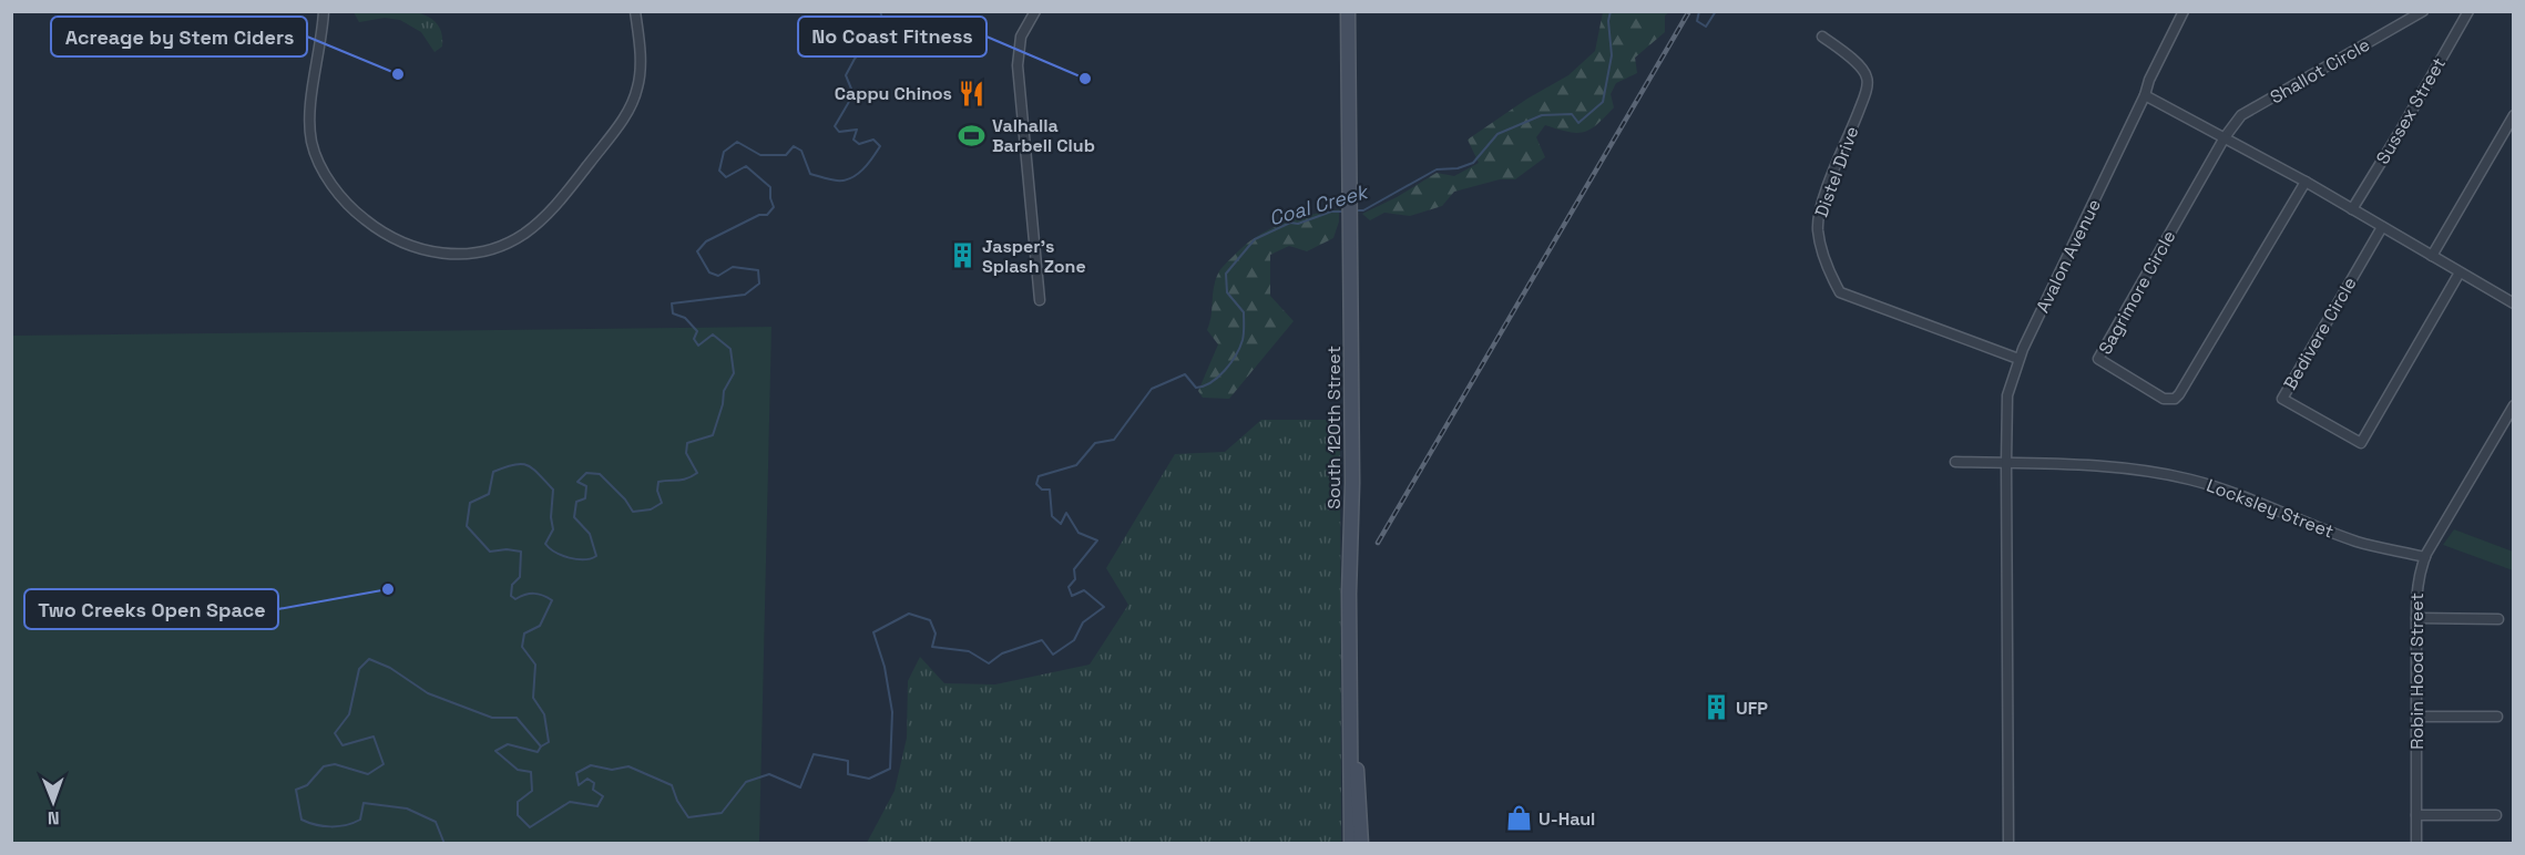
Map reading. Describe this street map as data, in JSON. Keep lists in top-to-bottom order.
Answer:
{
  "streets": {
    "main road": ["South 120th Street"],
    "street": [
      "Shallot Circle",
      "Sussex Street",
      "Distel Drive",
      "Avalon Avenue",
      "Sagrimore Circle",
      "Bedivere Circle",
      "Locksley Street",
      "Robin Hood Street"
    ]
  },
  "crossings": [
    ["Shallot Circle", "Sagrimore Circle"],
    ["Distel Drive", "Avalon Avenue"],
    ["Avalon Avenue", "Locksley Street"],
    ["Locksley Street", "Robin Hood Street"]
  ],
  "water": ["Coal Creek"],
  "places": {
    "other": ["Acreage by Stem Ciders", "No Coast Fitness", "Two Creeks Open Space"],
    "restaurant": ["Cappu Chinos"],
    "sports": ["Valhalla Barbell Club"],
    "building": ["Jasper's Splash Zone", "UFP"],
    "shop": ["U-Haul"]
  },
  "north": "bottom"
}
